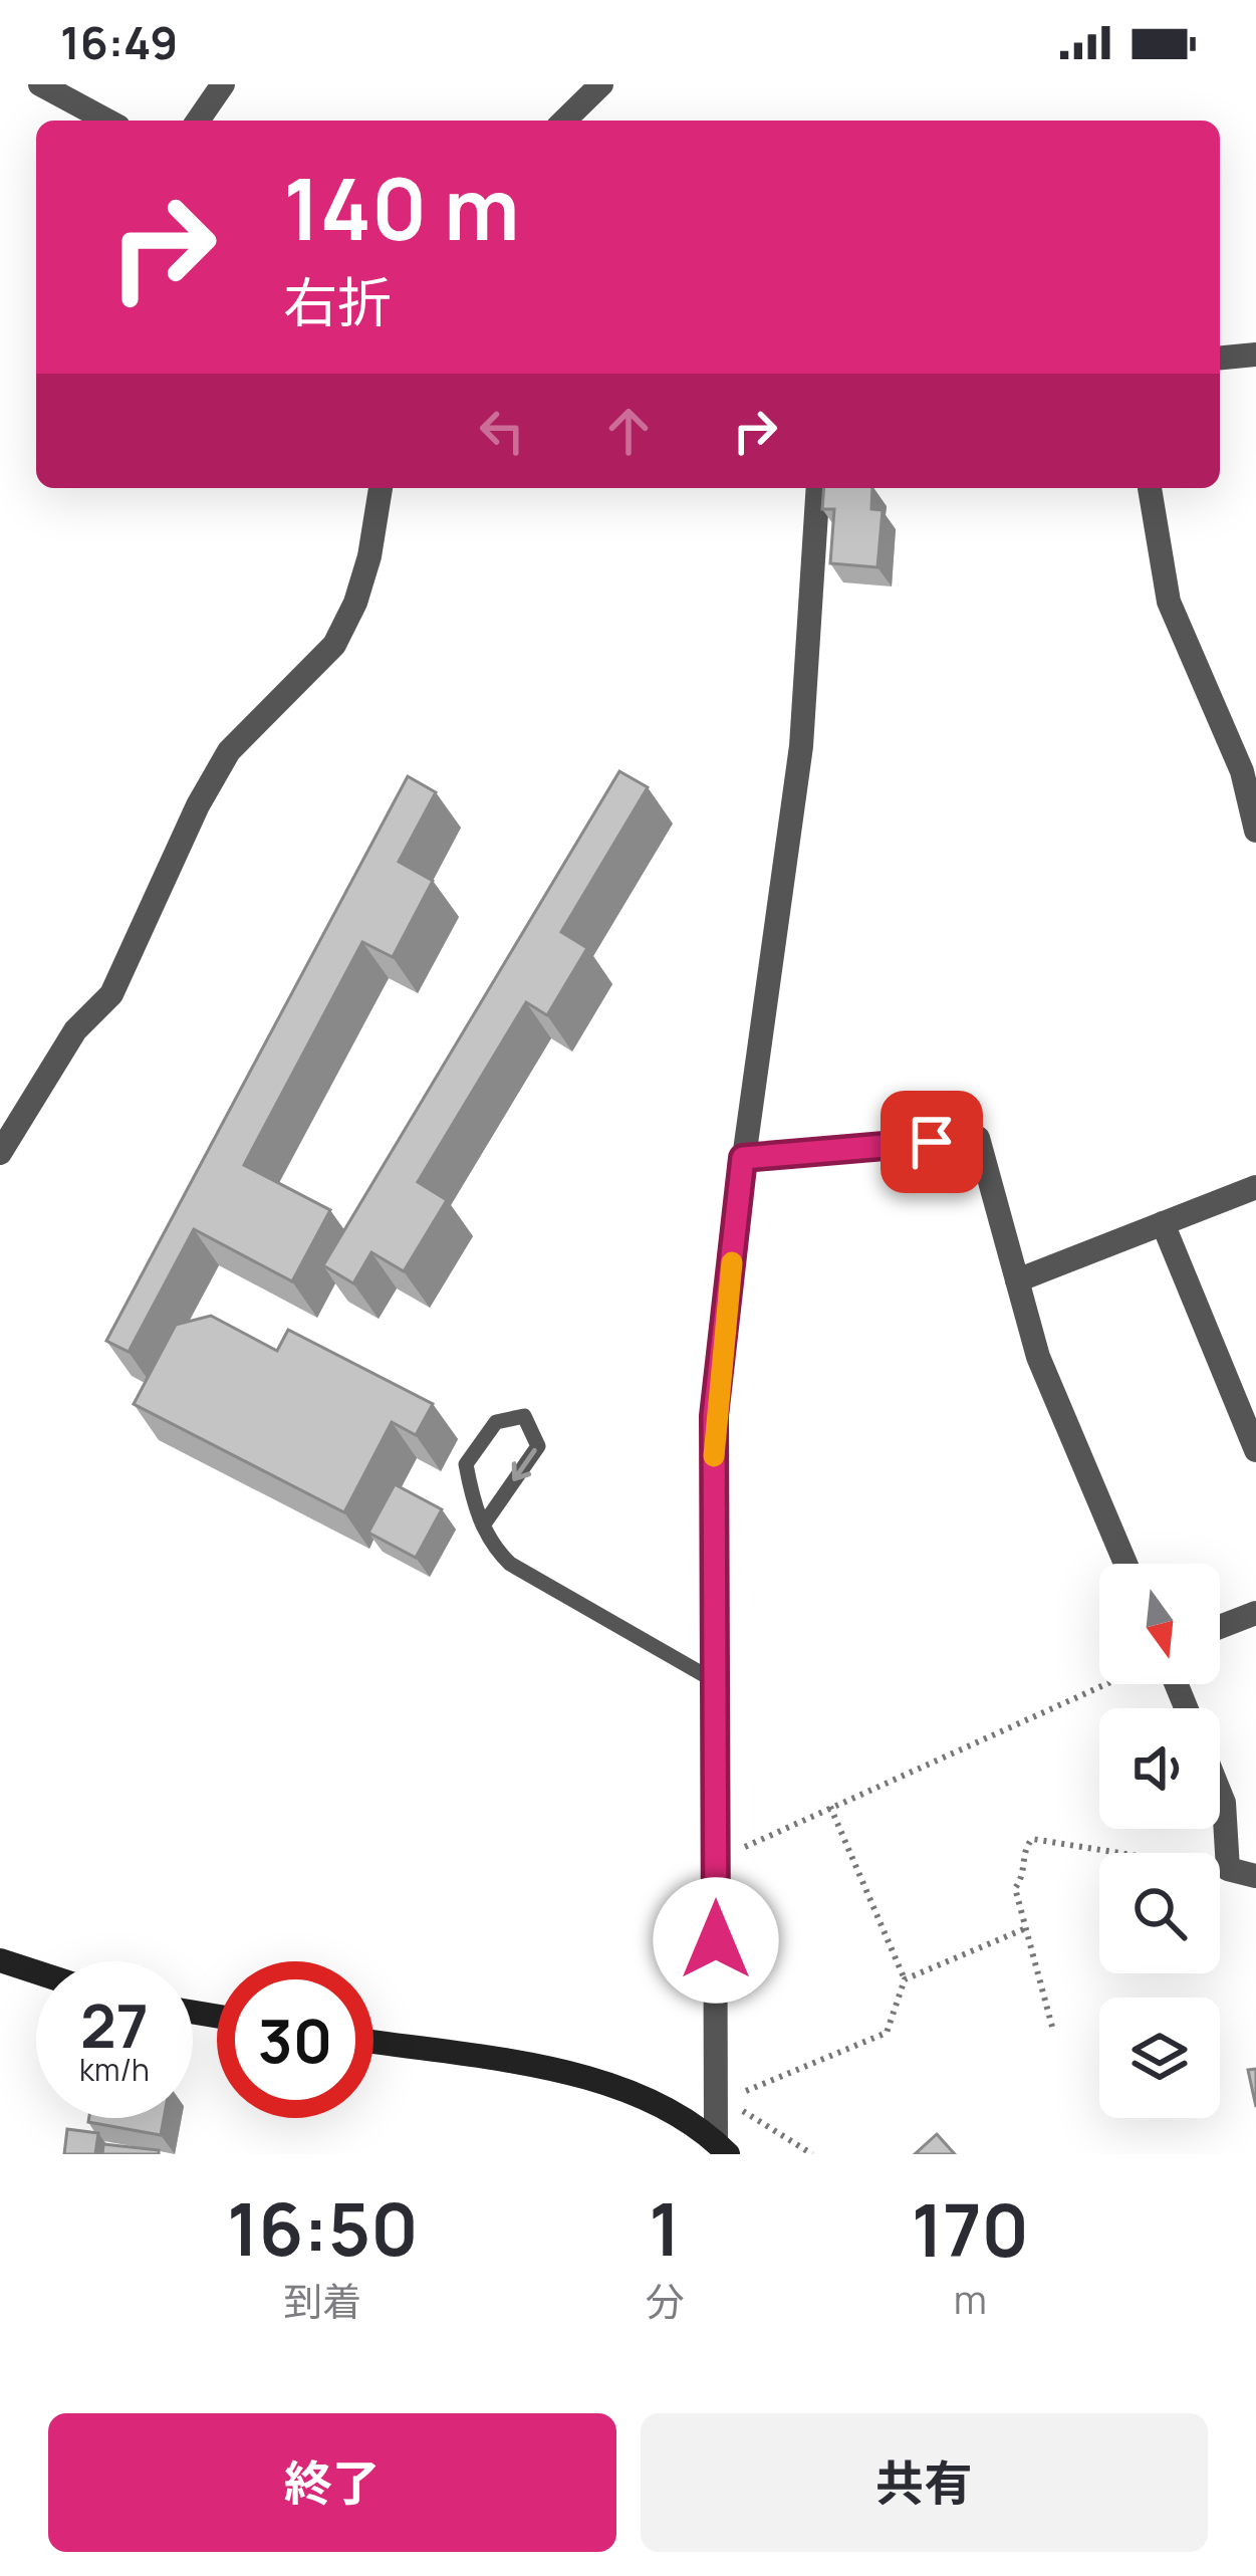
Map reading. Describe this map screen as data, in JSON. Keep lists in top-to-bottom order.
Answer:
{
  "north": "bottom",
  "page": {
    "status": "16:49",
    "turn": ["140 m", "右折"],
    "speed": "27 km/h",
    "limit": "30",
    "eta": [
      "16:50",
      "到着",
      "1",
      "分",
      "170",
      "m"
    ],
    "buttons": ["終了", "共有"]
  }
}
